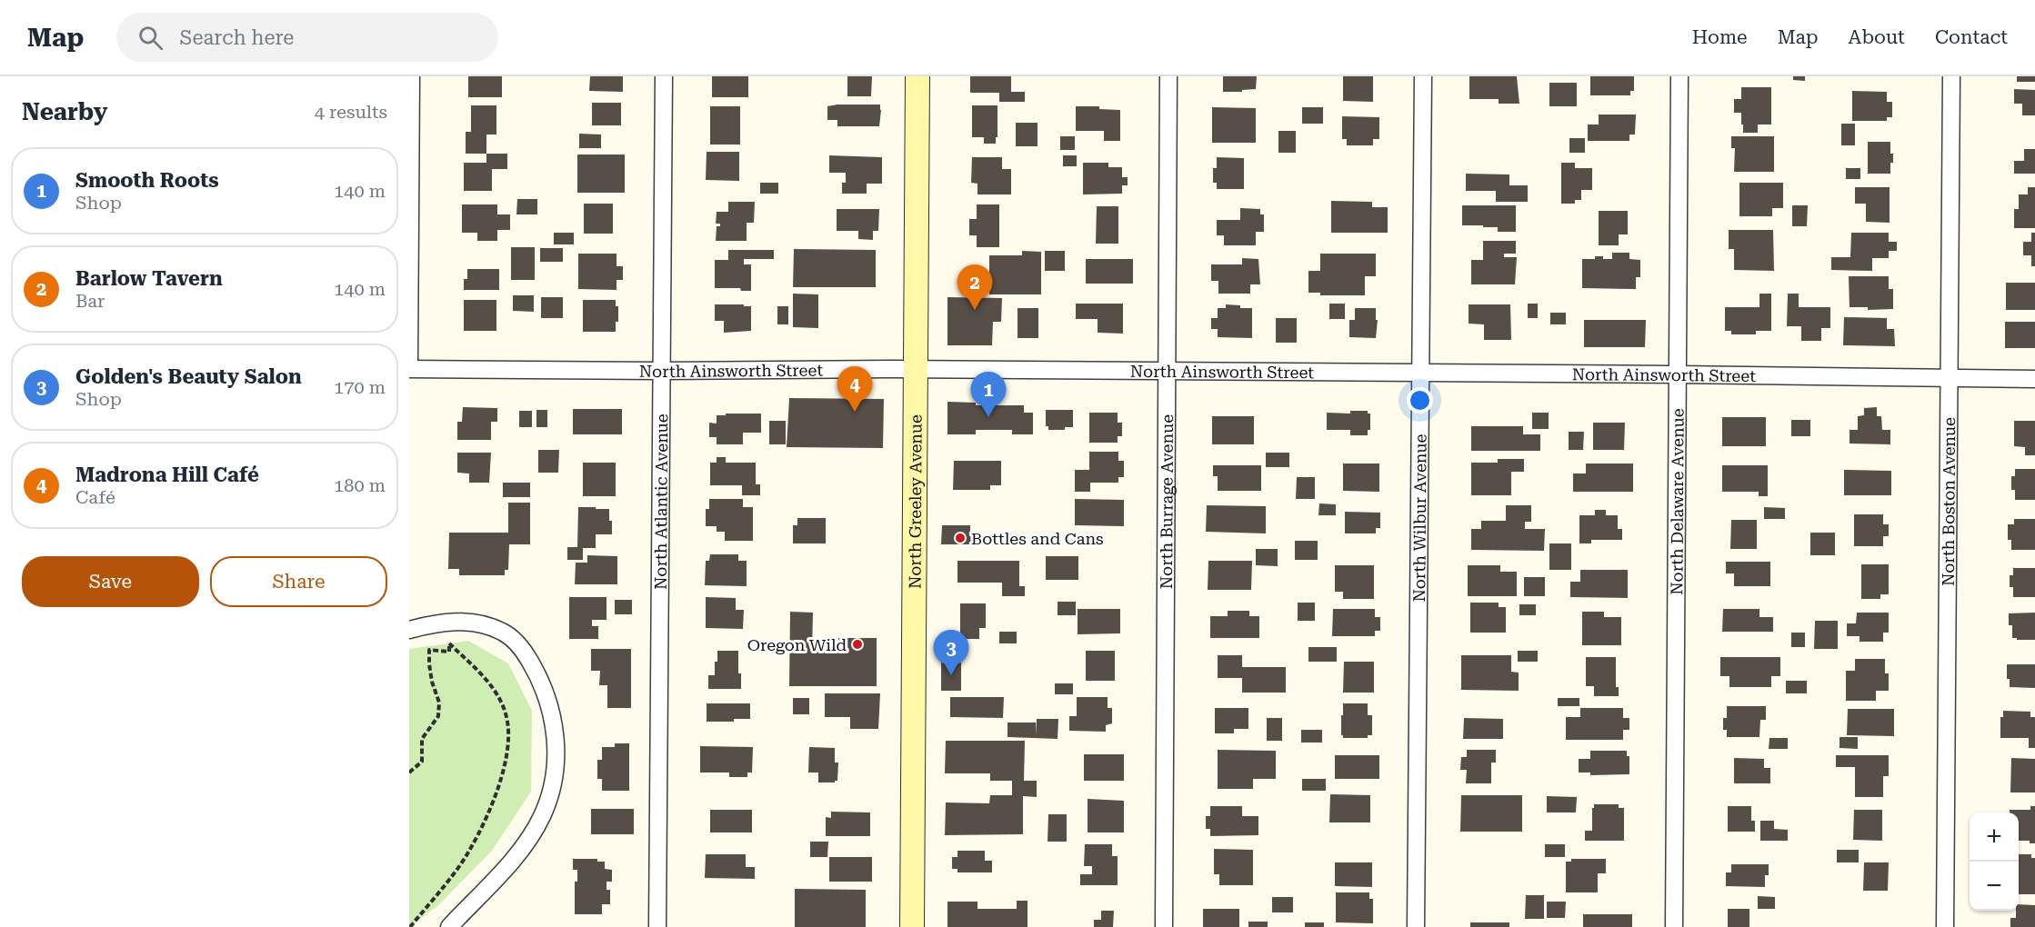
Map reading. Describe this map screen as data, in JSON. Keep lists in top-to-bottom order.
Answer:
{
  "streets": {
    "main road": ["North Greeley Avenue"],
    "street": [
      "North Ainsworth Street",
      "North Atlantic Avenue",
      "North Burrage Avenue",
      "North Delaware Avenue",
      "North Boston Avenue",
      "North Wilbur Avenue"
    ]
  },
  "crossings": [
    ["North Ainsworth Street", "North Atlantic Avenue"],
    ["North Ainsworth Street", "North Greeley Avenue"],
    ["North Ainsworth Street", "North Burrage Avenue"],
    ["North Ainsworth Street", "North Delaware Avenue"],
    ["North Ainsworth Street", "North Boston Avenue"],
    ["North Ainsworth Street", "North Wilbur Avenue"]
  ],
  "places": ["Bottles and Cans", "Oregon Wild"],
  "page": {
    "header": "Map",
    "search": "Search here",
    "nav": [
      "Home",
      "Map",
      "About",
      "Contact"
    ],
    "heading": ["Nearby", "4 results"],
    "list": [
      {
        "mark": "1",
        "name": "Smooth Roots",
        "note": "Shop",
        "value": "140 m"
      },
      {
        "mark": "2",
        "name": "Barlow Tavern",
        "note": "Bar",
        "value": "140 m"
      },
      {
        "mark": "3",
        "name": "Golden's Beauty Salon",
        "note": "Shop",
        "value": "170 m"
      },
      {
        "mark": "4",
        "name": "Madrona Hill Café",
        "note": "Café",
        "value": "180 m"
      }
    ],
    "pins": [
      "2",
      "4",
      "1",
      "3"
    ],
    "buttons": ["Save", "Share"],
    "map_buttons": ["+", "−"]
  }
}
